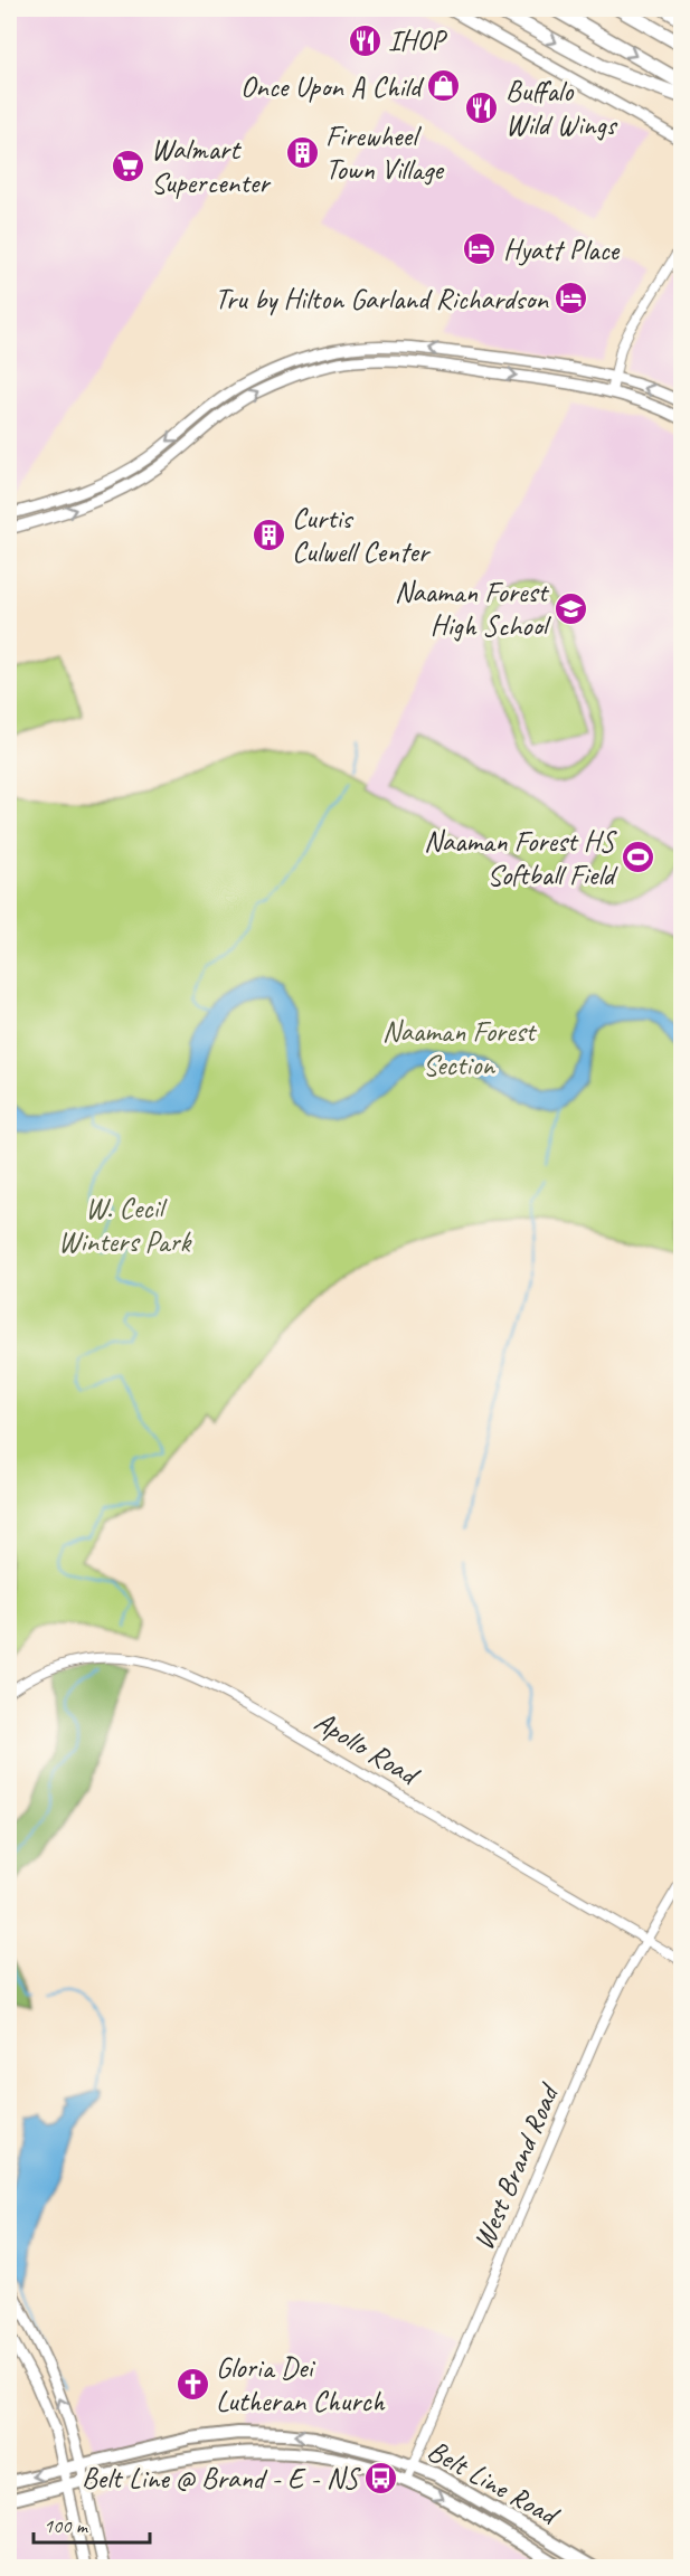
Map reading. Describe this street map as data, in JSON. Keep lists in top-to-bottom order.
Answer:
{
  "streets": {
    "main road": ["Belt Line Road"],
    "street": ["Apollo Road", "West Brand Road"]
  },
  "crossings": [
    ["Apollo Road", "West Brand Road"],
    ["West Brand Road", "Belt Line Road"]
  ],
  "parks": ["Naaman Forest Section", "W. Cecil Winters Park"],
  "places": {
    "restaurant": ["IHOP", "Buffalo Wild Wings"],
    "shop": ["Once Upon A Child"],
    "building": ["Firewheel Town Village", "Curtis Culwell Center"],
    "supermarket": ["Walmart Supercenter"],
    "hotel": ["Hyatt Place", "Tru by Hilton Garland Richardson"],
    "school or university": ["Naaman Forest High School"],
    "sports": ["Naaman Forest HS Softball Field"],
    "church": ["Gloria Dei Lutheran Church"],
    "bus stop": ["Belt Line @ Brand - E - NS"]
  },
  "scale_bar": "100 m"
}
